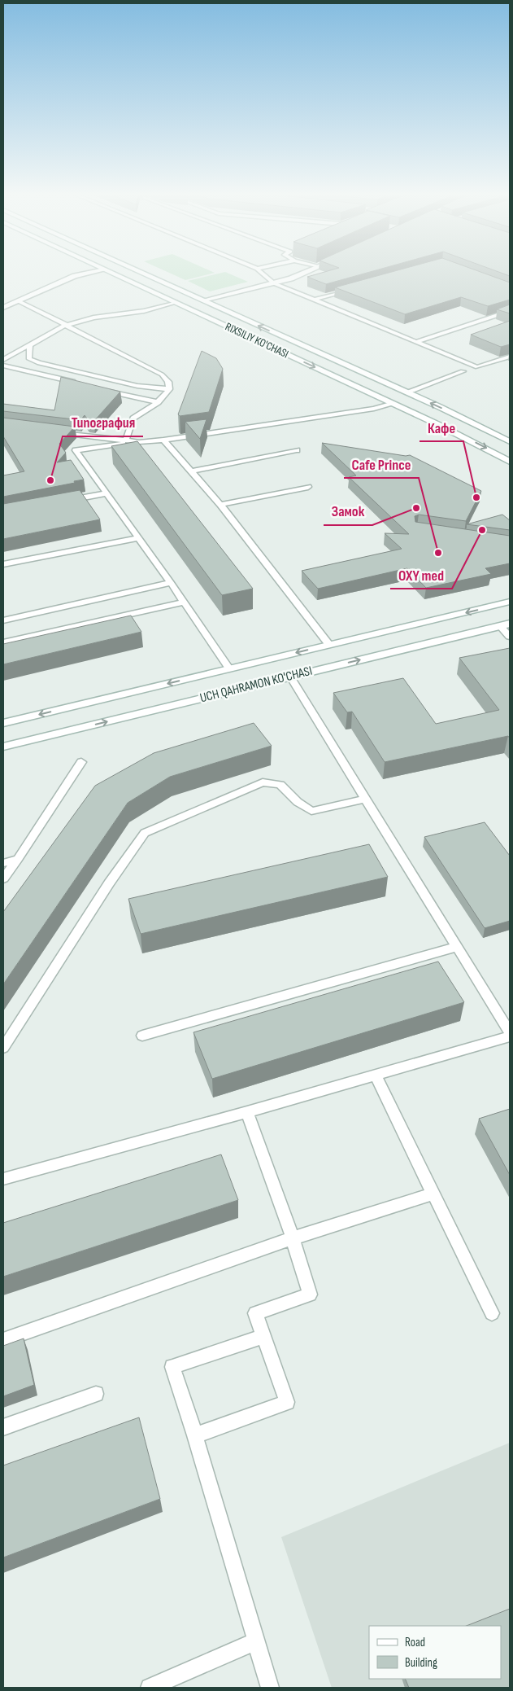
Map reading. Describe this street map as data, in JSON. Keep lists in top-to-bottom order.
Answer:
{
  "streets": {
    "main road": ["RIXSILIY KO'CHASI", "UCH QAHRAMON KO'CHASI"]
  },
  "places": [
    "Типография",
    "Кафе",
    "Замок",
    "OXY med",
    "Cafe Prince"
  ],
  "legend": ["Road", "Building"]
}
